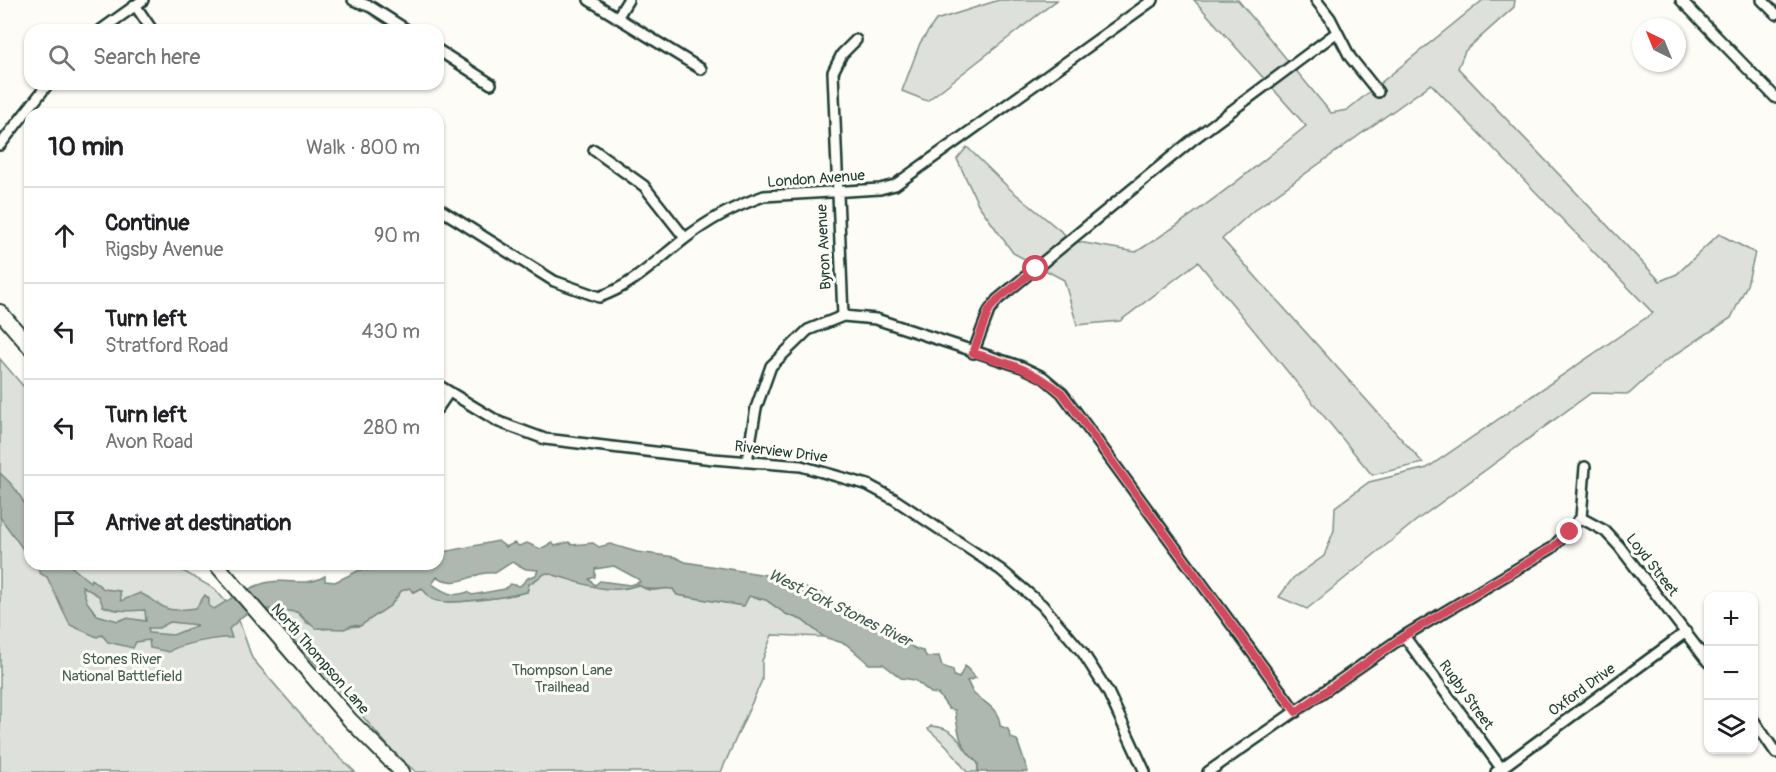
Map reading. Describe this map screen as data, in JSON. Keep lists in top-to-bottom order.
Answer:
{
  "streets": {
    "main road": ["North Thompson Lane"],
    "street": [
      "London Avenue",
      "Byron Avenue",
      "Riverview Drive",
      "Loyd Street",
      "Oxford Drive",
      "Rugby Street"
    ]
  },
  "crossings": [
    ["London Avenue", "Byron Avenue"],
    ["Loyd Street", "Oxford Drive"],
    ["Oxford Drive", "Rugby Street"]
  ],
  "water": ["West Fork Stones River"],
  "parks": ["Stones River National Battlefield", "Thompson Lane Trailhead"],
  "north": "top left",
  "page": {
    "search": "Search here",
    "heading": ["10 min", "Walk · 800 m"],
    "list": [
      ["Continue", "Rigsby Avenue", "90 m"],
      ["Turn left", "Stratford Road", "430 m"],
      ["Turn left", "Avon Road", "280 m"],
      "Arrive at destination"
    ],
    "map_buttons": ["+", "−"]
  }
}
